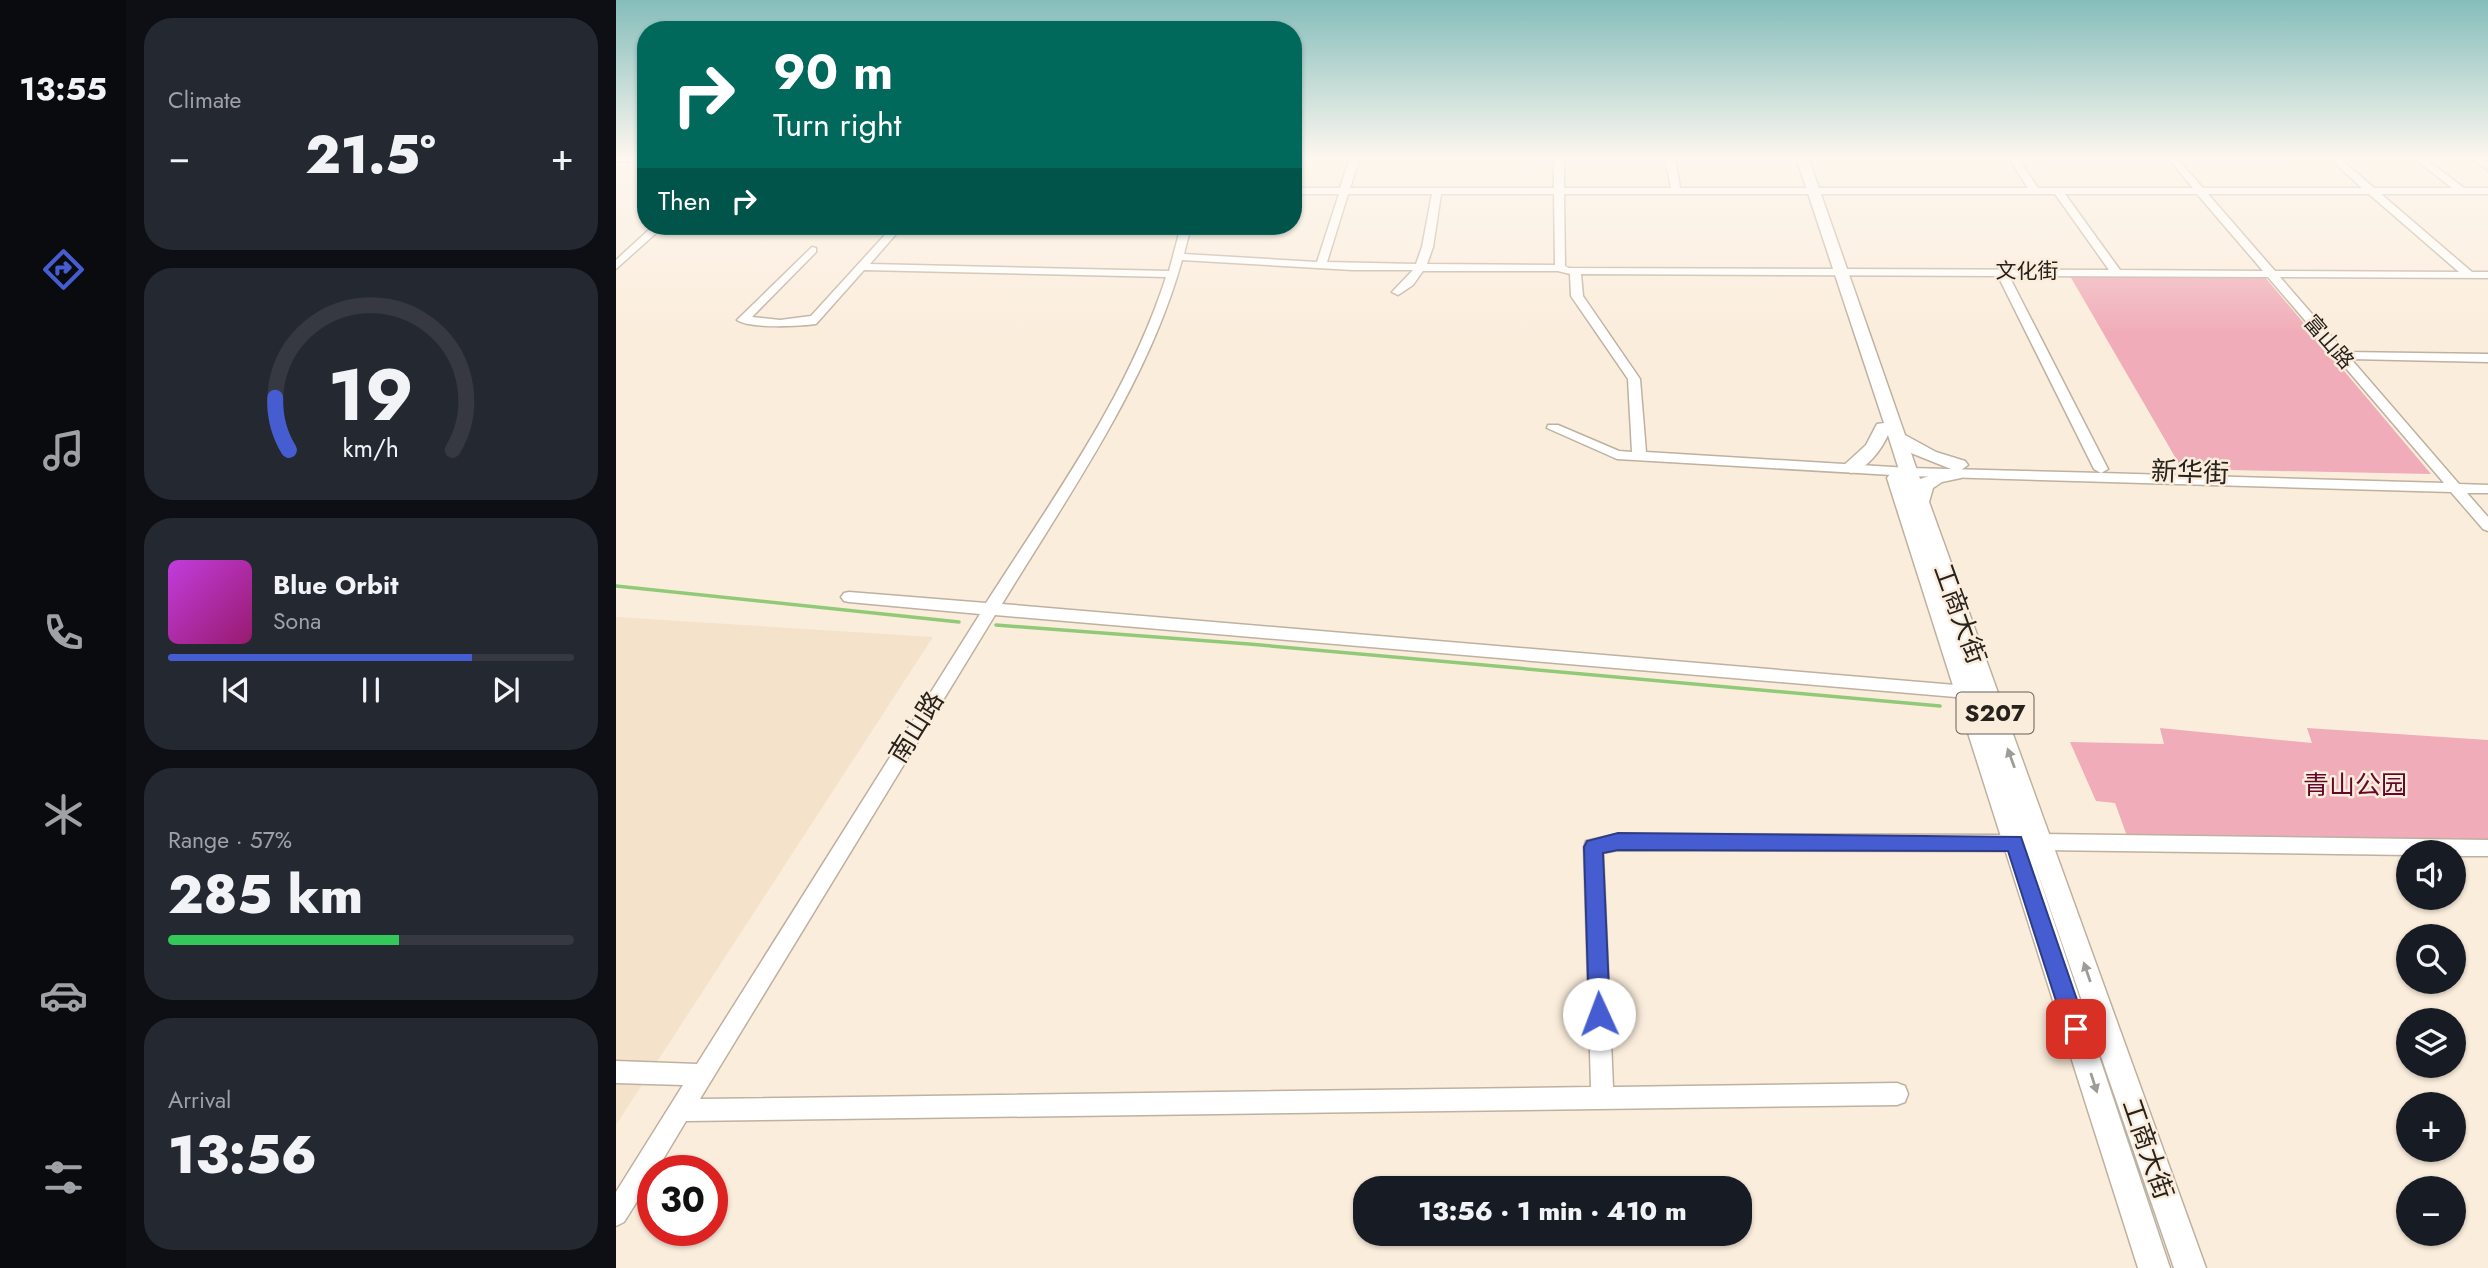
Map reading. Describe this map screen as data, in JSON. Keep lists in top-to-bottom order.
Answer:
{
  "streets": {
    "main road": ["工商大街", "S207"],
    "street": [
      "文化街",
      "富山路",
      "新华街",
      "南山路"
    ]
  },
  "crossings": [
    ["文化街", "富山路"],
    ["文化街", "工商大街"],
    ["文化街", "南山路"],
    ["富山路", "新华街"],
    ["新华街", "工商大街"]
  ],
  "parks": ["青山公园"],
  "page": {
    "tabs": "13:55",
    "tile": [
      "Climate",
      ["Range · 57%", "285 km"],
      ["Arrival", "13:56"]
    ],
    "turn": ["90 m", "Turn right"],
    "heat": ["−", "21.5°", "+"],
    "then": "Then",
    "song": ["Blue Orbit", "Sona"],
    "map_buttons": ["+", "−"],
    "limit": "30",
    "trip": "13:56 · 1 min · 410 m",
    "gauge": ["19", "km/h"]
  }
}
